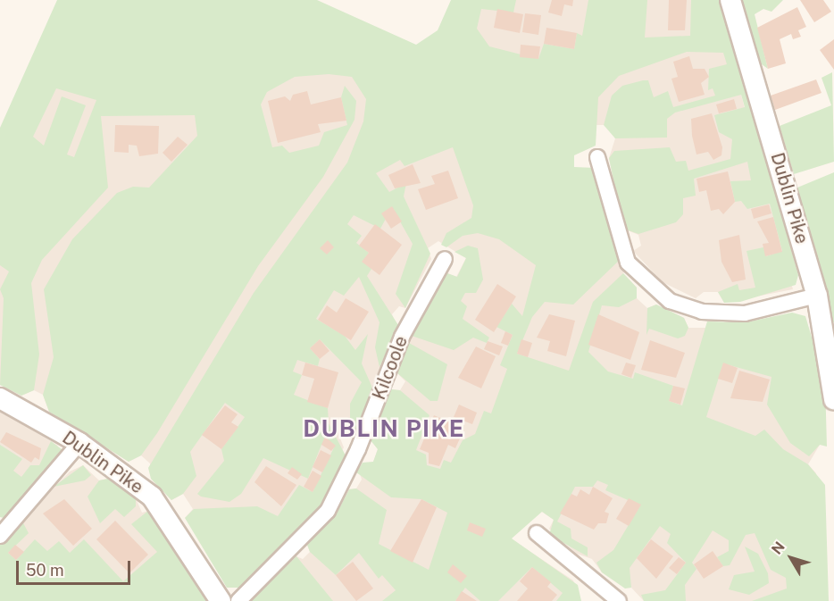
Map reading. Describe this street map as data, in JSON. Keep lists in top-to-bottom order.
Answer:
{
  "streets": {
    "street": ["Dublin Pike", "Kilcoole"]
  },
  "districts": ["DUBLIN PIKE"],
  "scale_bar": "50 m",
  "north": "top left"
}
